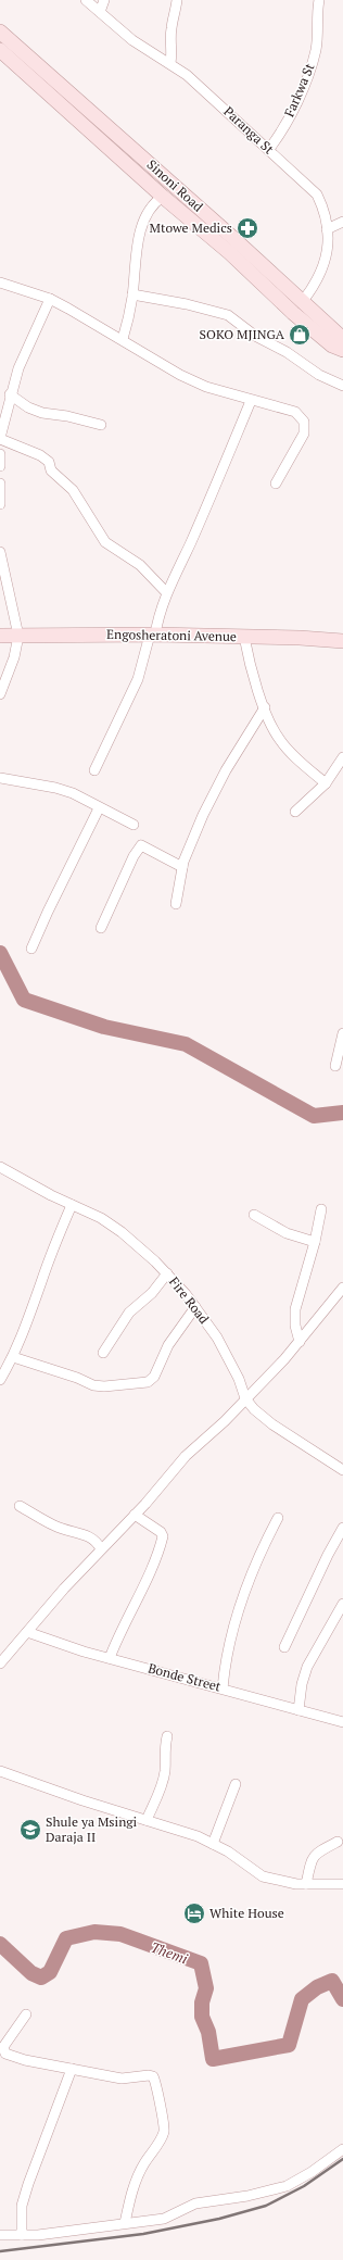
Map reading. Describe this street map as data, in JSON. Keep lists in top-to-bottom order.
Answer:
{
  "streets": {
    "street": [
      "Farkwa St",
      "Paranga St",
      "Sinoni Road",
      "Engosheratoni Avenue",
      "Fire Road",
      "Bonde Street"
    ]
  },
  "crossings": [
    ["Farkwa St", "Paranga St"],
    ["Paranga St", "Sinoni Road"]
  ],
  "water": ["Themi"],
  "places": {
    "pharmacy": ["Mtowe Medics"],
    "shop": ["SOKO MJINGA"],
    "school or university": ["Shule ya Msingi Daraja II"],
    "hotel": ["White House"]
  }
}
